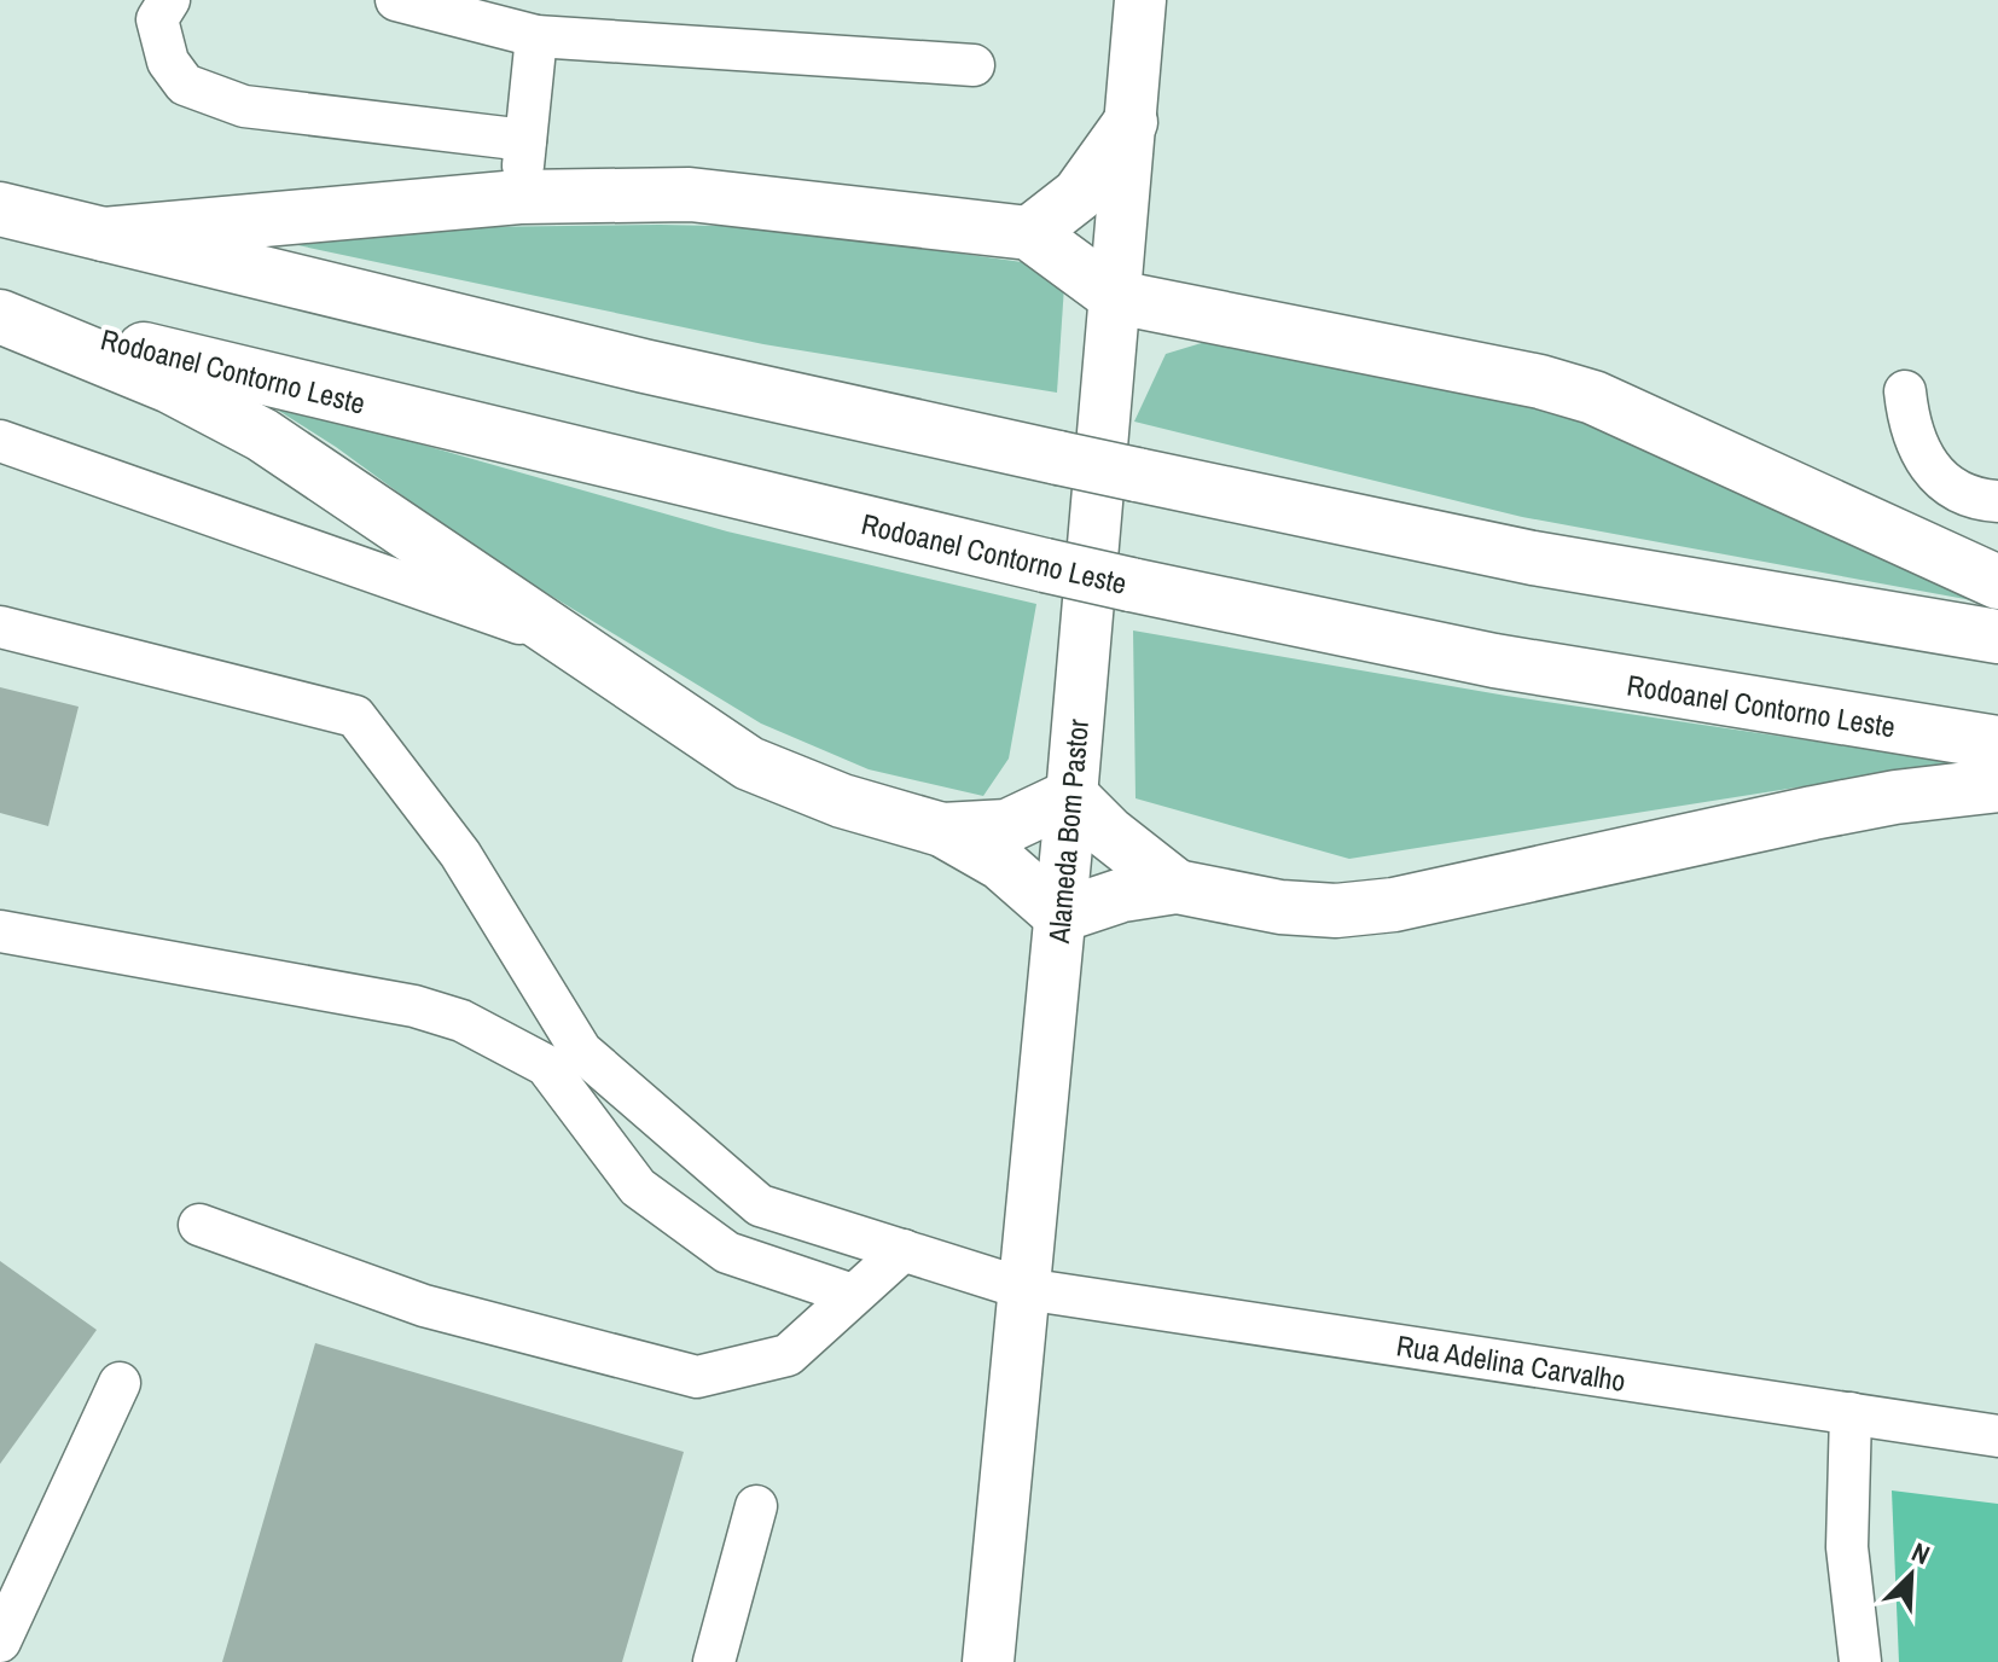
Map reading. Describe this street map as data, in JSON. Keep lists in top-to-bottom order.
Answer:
{
  "streets": {
    "highway": ["Rodoanel Contorno Leste"],
    "main road": ["Alameda Bom Pastor"],
    "street": ["Rua Adelina Carvalho"]
  },
  "crossings": [
    ["Alameda Bom Pastor", "Rua Adelina Carvalho"]
  ],
  "north": "top right"
}
